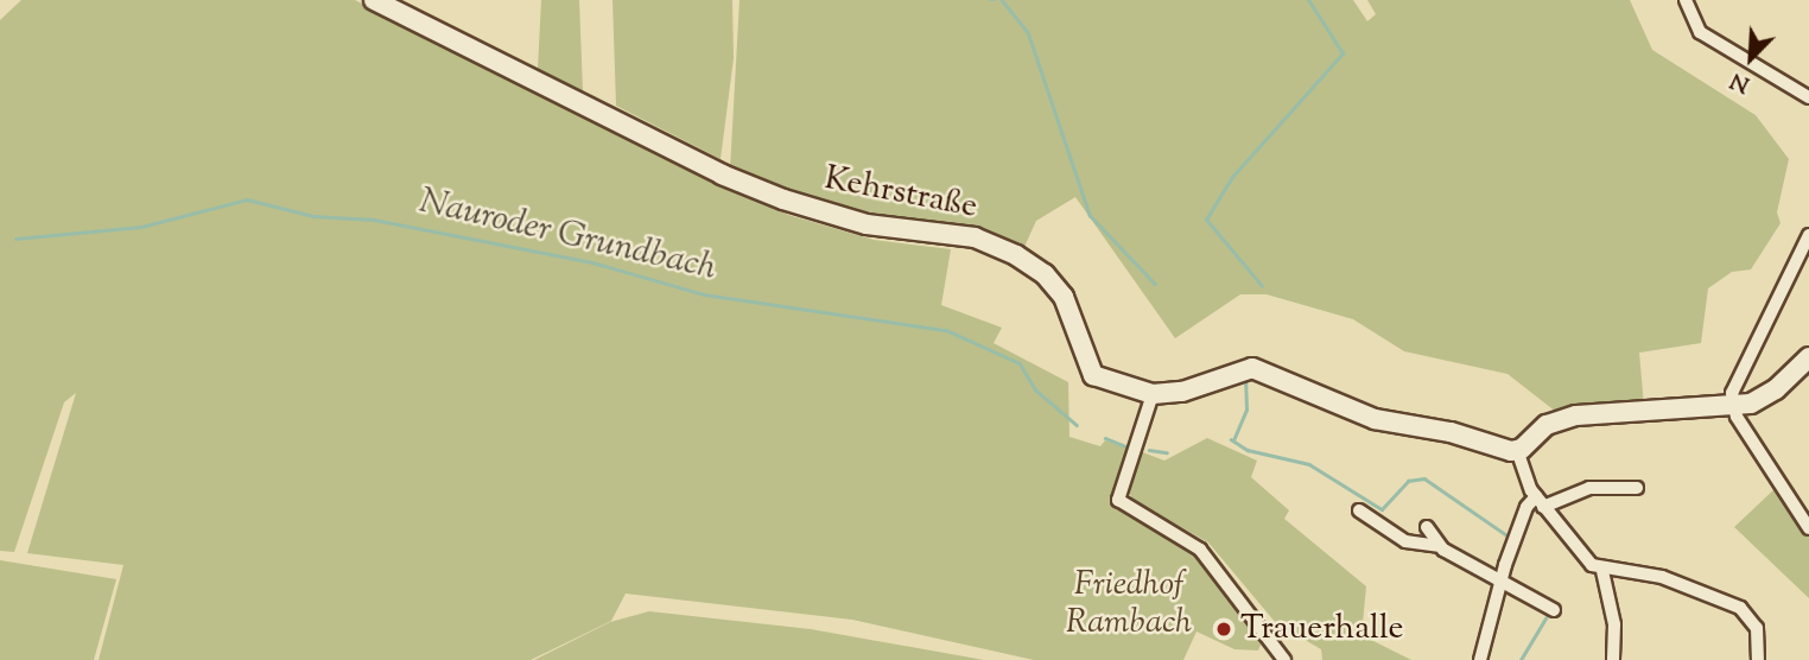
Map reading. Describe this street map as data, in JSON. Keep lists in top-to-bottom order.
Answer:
{
  "streets": {
    "street": ["Kehrstraße"]
  },
  "water": ["Nauroder Grundbach"],
  "parks": ["Friedhof Rambach"],
  "places": ["Trauerhalle"],
  "north": "bottom left"
}
